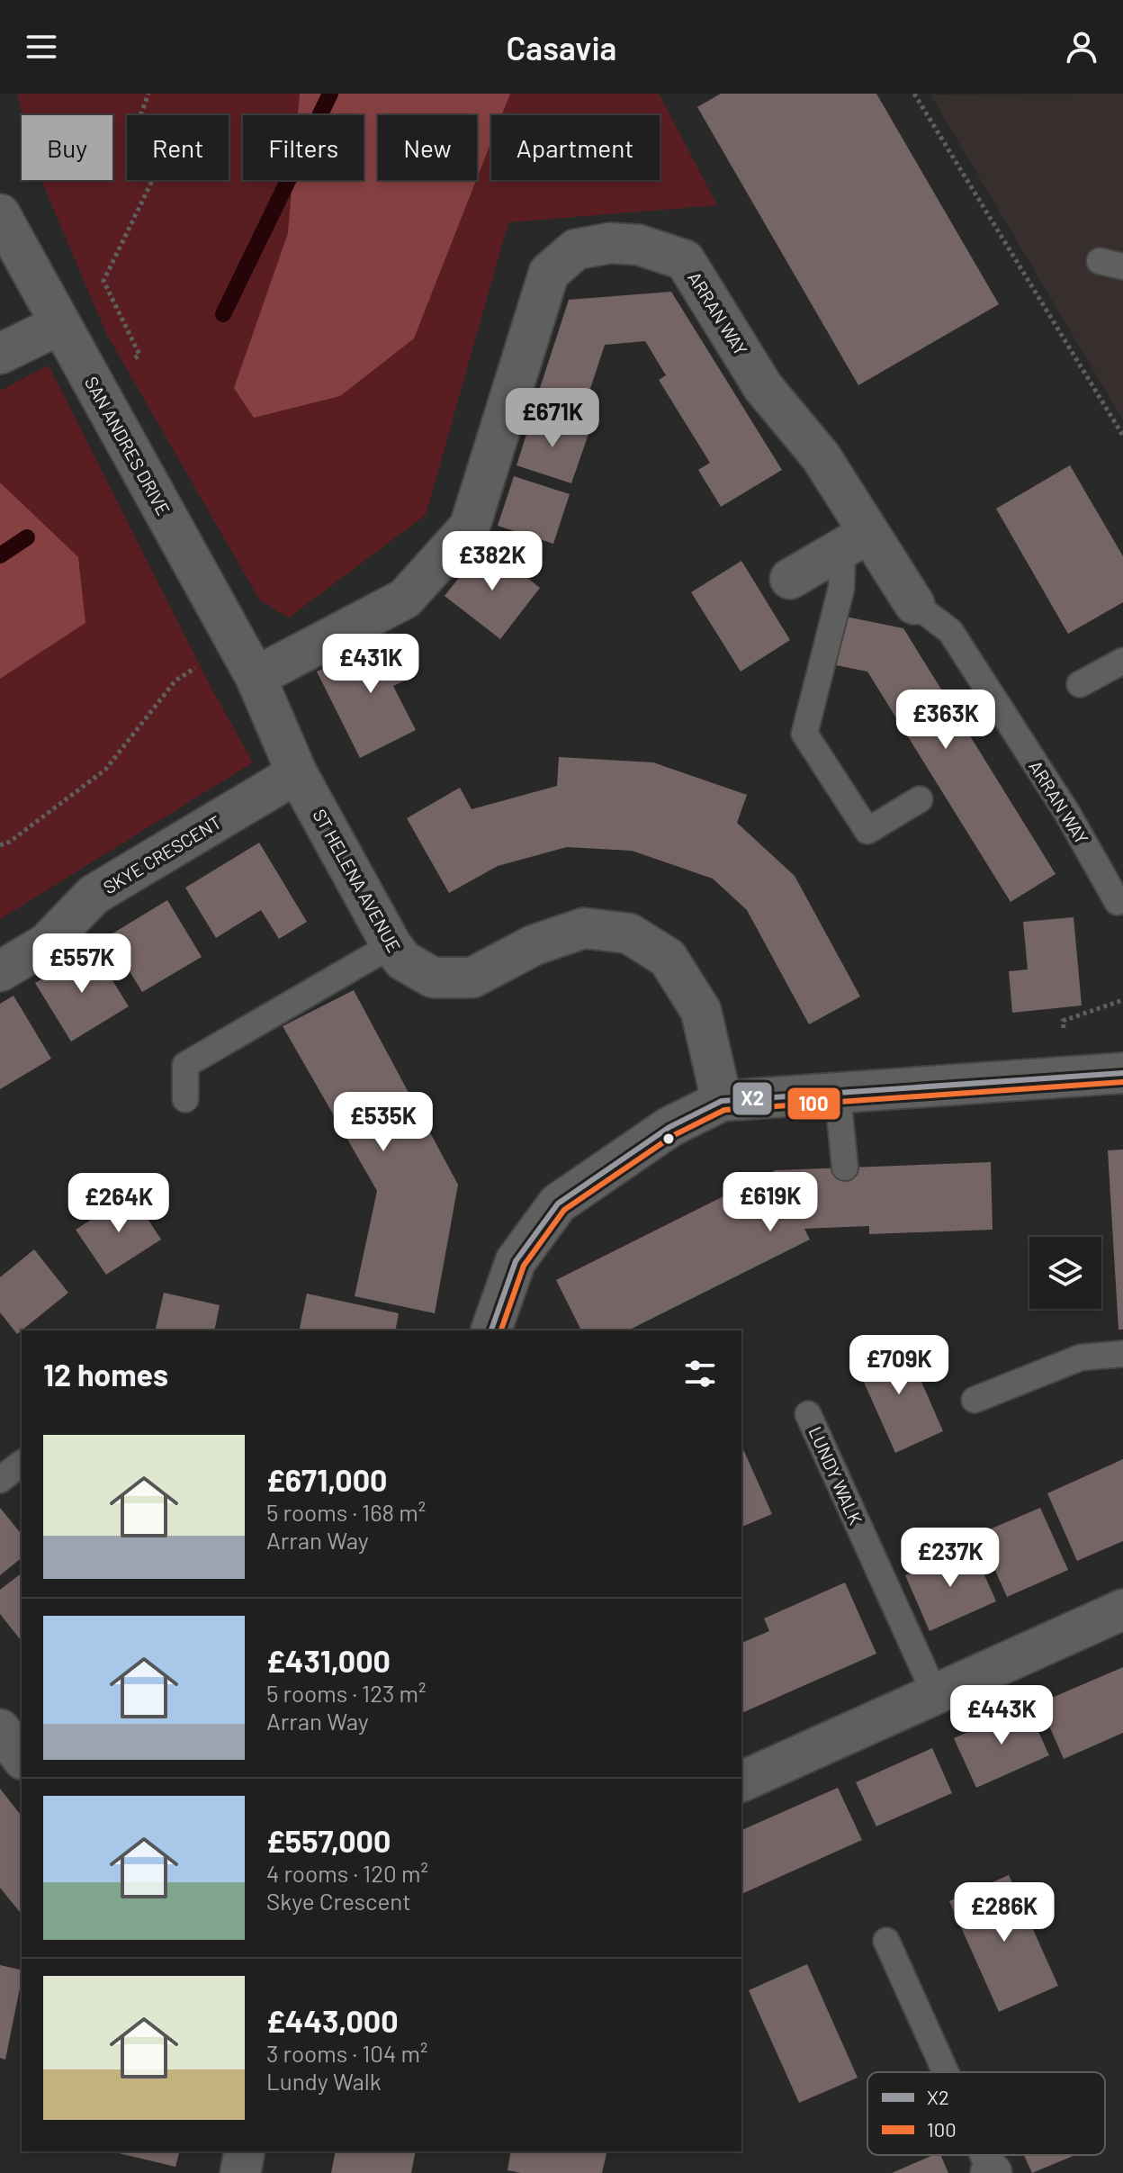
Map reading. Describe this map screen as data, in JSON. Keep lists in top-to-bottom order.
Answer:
{
  "streets": {
    "street": [
      "ARRAN WAY",
      "SAN ANDRES DRIVE",
      "SKYE CRESCENT",
      "ST HELENA AVENUE"
    ],
    "lane": ["LUNDY WALK"]
  },
  "crossings": [
    ["ARRAN WAY", "SAN ANDRES DRIVE"],
    ["ARRAN WAY", "ST HELENA AVENUE"],
    ["SAN ANDRES DRIVE", "ST HELENA AVENUE"],
    ["SKYE CRESCENT", "ST HELENA AVENUE"]
  ],
  "lines": ["transit line X2", "transit line 100"],
  "legend": ["X2", "100"],
  "page": {
    "header": "Casavia",
    "chip": [
      "Buy",
      "Rent",
      "Filters",
      "New",
      "Apartment"
    ],
    "price": [
      "£671K",
      "£382K",
      "£431K",
      "£363K",
      "£557K",
      "£535K",
      "£619K",
      "£264K",
      "£709K",
      "£237K",
      "£443K",
      "£286K"
    ],
    "heading": "12 homes",
    "list": [
      {
        "name": "£671,000",
        "note": "5 rooms · 168 m² · Arran Way"
      },
      {
        "name": "£431,000",
        "note": "5 rooms · 123 m² · Arran Way"
      },
      {
        "name": "£557,000",
        "note": "4 rooms · 120 m² · Skye Crescent"
      },
      {
        "name": "£443,000",
        "note": "3 rooms · 104 m² · Lundy Walk"
      }
    ]
  }
}
